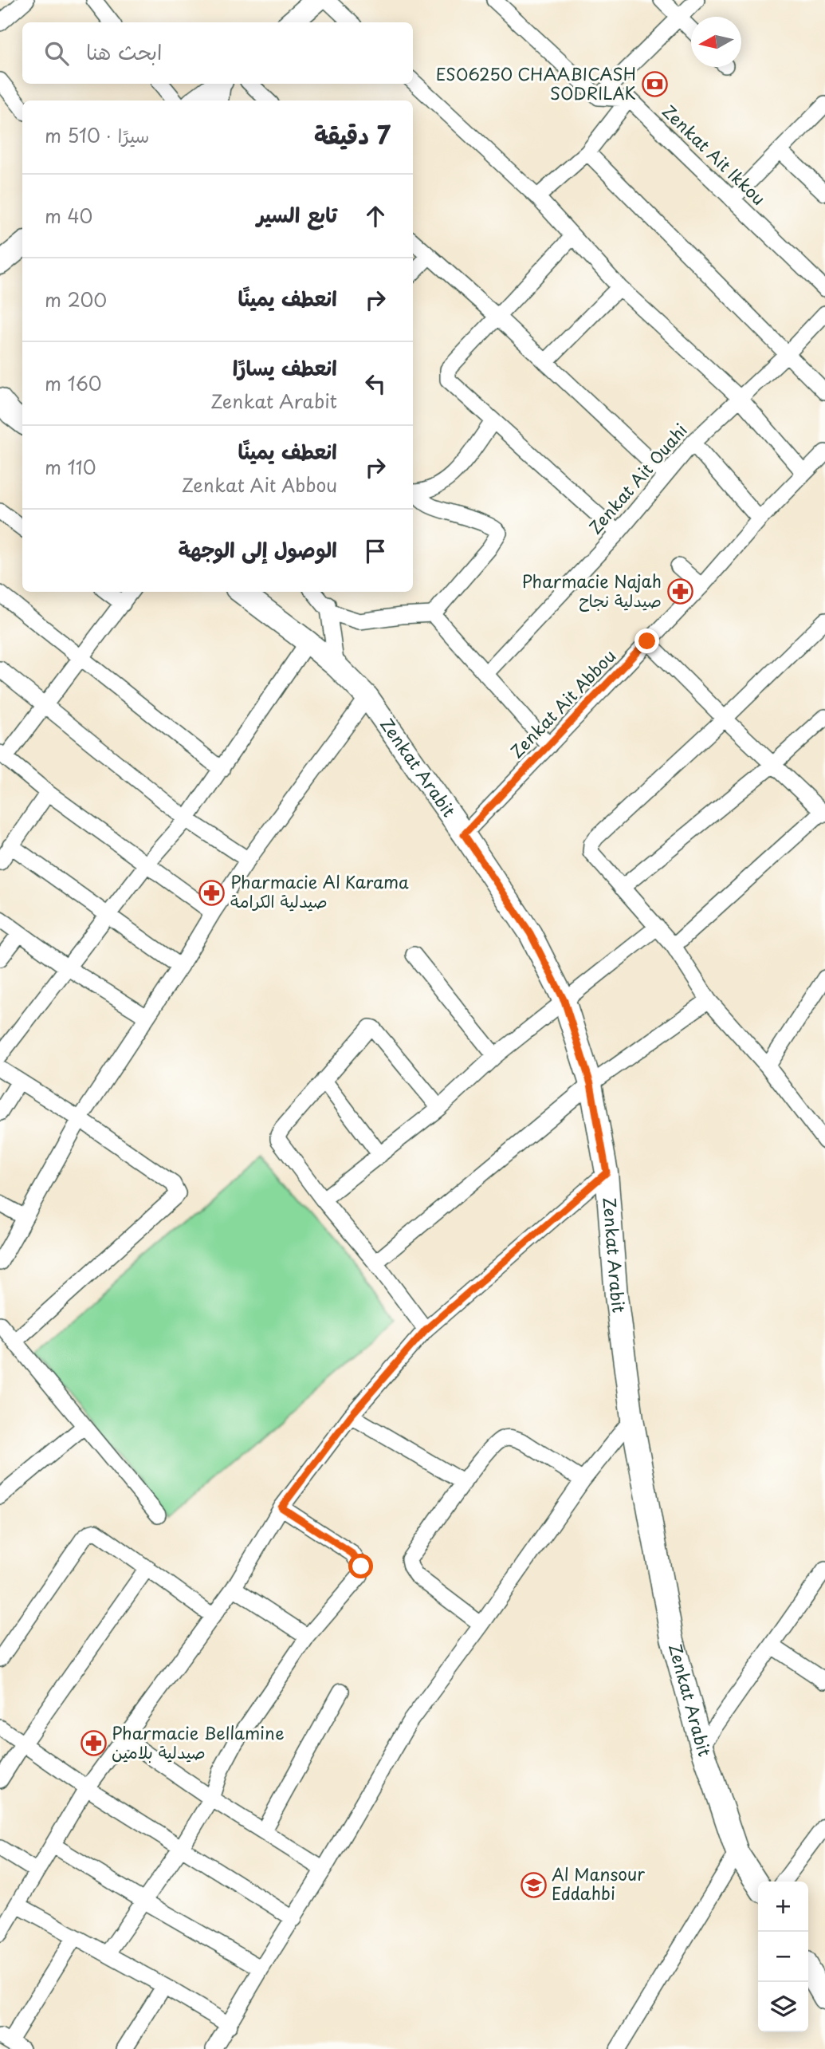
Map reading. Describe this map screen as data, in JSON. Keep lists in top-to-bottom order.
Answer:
{
  "streets": {
    "street": [
      "Zenkat Ait Ikkou",
      "Zenkat Ait Ouahi",
      "Zenkat Ait Abbou",
      "Zenkat Arabit"
    ]
  },
  "crossings": [
    ["Zenkat Ait Abbou", "Zenkat Arabit"]
  ],
  "places": {
    "bank": ["ES06250 CHAABICASH SODRILAK"],
    "pharmacy": ["Pharmacie Najah صيدلية نجاح", "Pharmacie Al Karama صيدلية الكرامة", "Pharmacie Bellamine صيدلية بلامين"],
    "school or university": ["Al Mansour Eddahbi"]
  },
  "north": "left",
  "page": {
    "search": "ابحث هنا",
    "heading": ["7 دقيقة", "سيرًا · 510 m"],
    "list": [
      ["تابع السير", "40 m"],
      ["انعطف يمينًا", "200 m"],
      ["انعطف يسارًا", "Zenkat Arabit", "160 m"],
      ["انعطف يمينًا", "Zenkat Ait Abbou", "110 m"],
      "الوصول إلى الوجهة"
    ],
    "map_buttons": ["+", "−"]
  }
}
